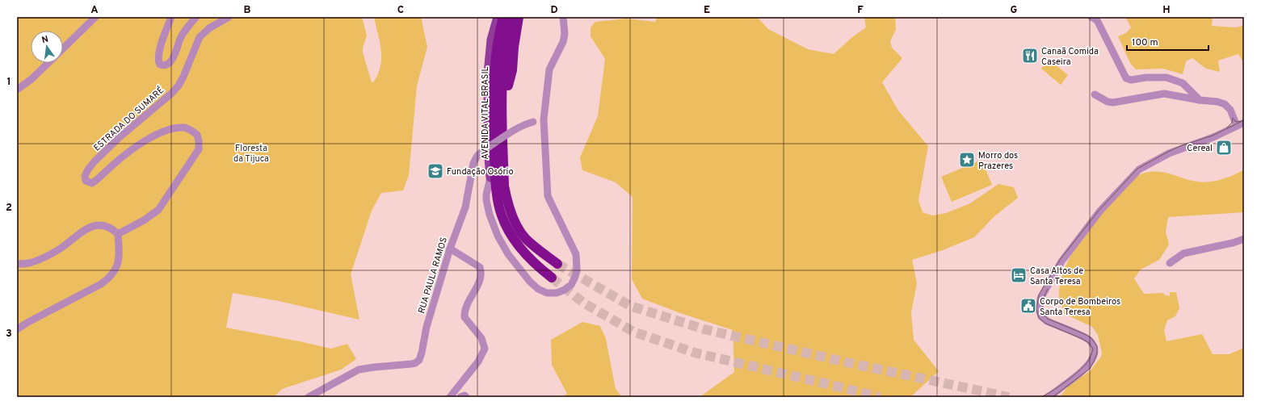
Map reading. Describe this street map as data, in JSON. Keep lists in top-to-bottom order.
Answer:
{
  "streets": {
    "highway": ["AVENIDA VITAL BRASIL"],
    "street": ["ESTRADA DO SUMARÉ", "RUA PAULA RAMOS"]
  },
  "parks": ["Floresta da Tijuca"],
  "places": {
    "restaurant": ["Canaã Comida Caseira"],
    "shop": ["Cereal"],
    "place": ["Morro dos Prazeres"],
    "school or university": ["Fundação Osório"],
    "hotel": ["Casa Altos de Santa Teresa"],
    "public building": ["Corpo de Bombeiros Santa Teresa"]
  },
  "scale_bar": "100 m",
  "north": "top",
  "grid": {
    "columns": [
      "A",
      "B",
      "C",
      "D",
      "E",
      "F",
      "G",
      "H"
    ],
    "rows": ["1", "2", "3"]
  }
}
